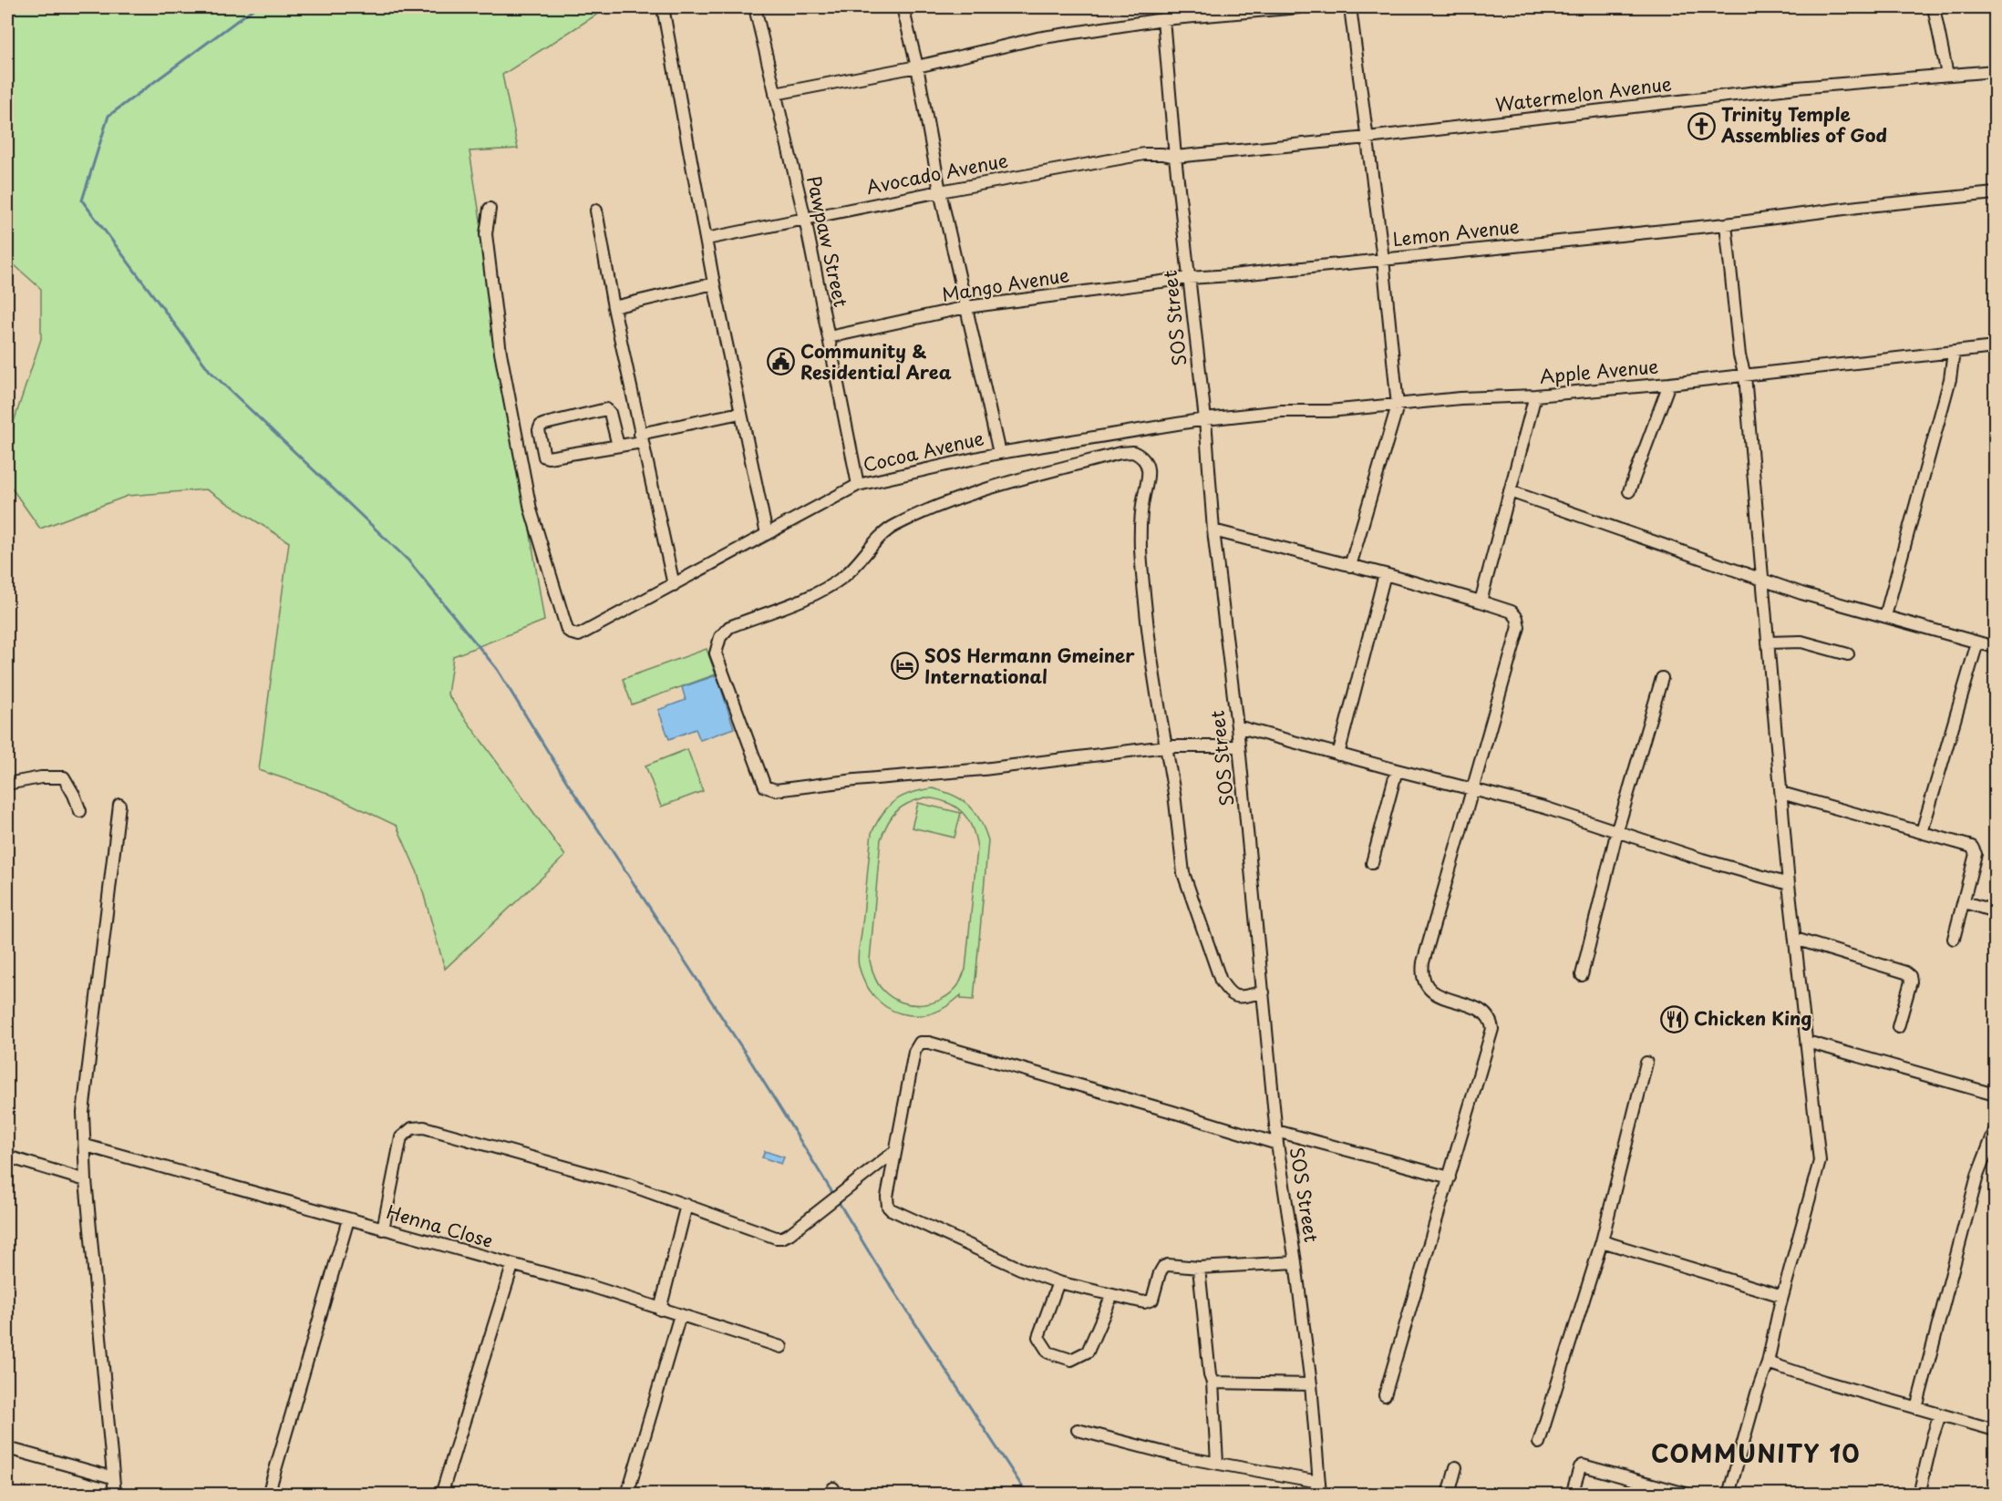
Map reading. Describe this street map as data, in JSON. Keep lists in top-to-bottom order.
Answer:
{
  "streets": {
    "street": [
      "Watermelon Avenue",
      "Avocado Avenue",
      "Lemon Avenue",
      "Pawpaw Street",
      "Mango Avenue",
      "SOS Street",
      "Apple Avenue",
      "Cocoa Avenue",
      "Henna Close"
    ]
  },
  "crossings": [
    ["Watermelon Avenue", "Avocado Avenue"],
    ["Watermelon Avenue", "SOS Street"],
    ["Avocado Avenue", "Pawpaw Street"],
    ["Avocado Avenue", "SOS Street"],
    ["Lemon Avenue", "Mango Avenue"],
    ["Lemon Avenue", "SOS Street"],
    ["Pawpaw Street", "Mango Avenue"],
    ["Pawpaw Street", "Cocoa Avenue"],
    ["Mango Avenue", "SOS Street"],
    ["SOS Street", "Apple Avenue"],
    ["SOS Street", "Cocoa Avenue"],
    ["Apple Avenue", "Cocoa Avenue"]
  ],
  "districts": ["COMMUNITY 10"],
  "places": {
    "church": ["Trinity Temple Assemblies of God"],
    "public building": ["Community & Residential Area"],
    "hotel": ["SOS Hermann Gmeiner International"],
    "restaurant": ["Chicken King"]
  }
}
